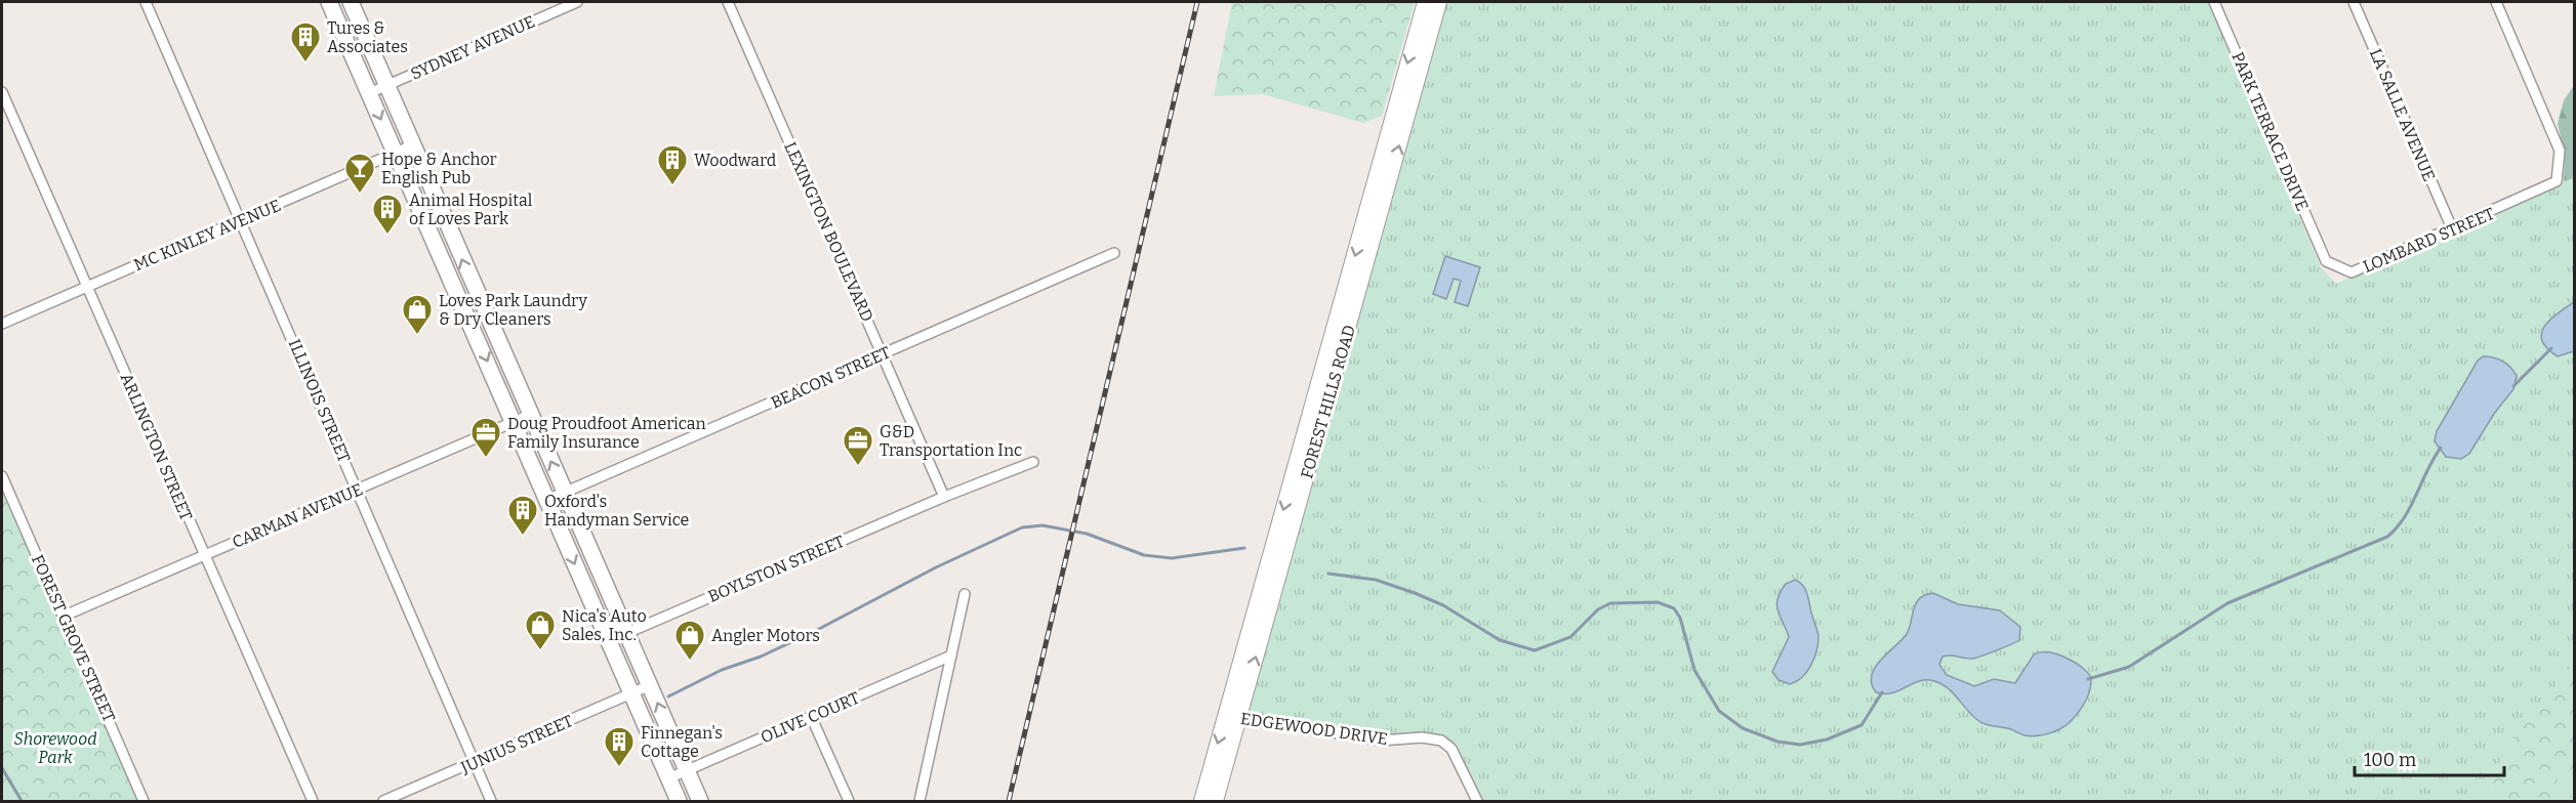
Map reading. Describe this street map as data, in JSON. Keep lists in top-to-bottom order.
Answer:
{
  "streets": {
    "street": [
      "SYDNEY AVENUE",
      "LA SALLE AVENUE",
      "PARK TERRACE DRIVE",
      "LEXINGTON BOULEVARD",
      "MC KINLEY AVENUE",
      "LOMBARD STREET",
      "BEACON STREET",
      "ILLINOIS STREET",
      "FOREST HILLS ROAD",
      "ARLINGTON STREET",
      "CARMAN AVENUE",
      "BOYLSTON STREET",
      "FOREST GROVE STREET",
      "OLIVE COURT",
      "EDGEWOOD DRIVE",
      "JUNIUS STREET"
    ]
  },
  "crossings": [
    ["LA SALLE AVENUE", "LOMBARD STREET"],
    ["PARK TERRACE DRIVE", "LOMBARD STREET"],
    ["LEXINGTON BOULEVARD", "BEACON STREET"],
    ["LEXINGTON BOULEVARD", "BOYLSTON STREET"],
    ["MC KINLEY AVENUE", "ILLINOIS STREET"],
    ["MC KINLEY AVENUE", "ARLINGTON STREET"],
    ["ILLINOIS STREET", "CARMAN AVENUE"],
    ["ILLINOIS STREET", "JUNIUS STREET"],
    ["FOREST HILLS ROAD", "EDGEWOOD DRIVE"],
    ["ARLINGTON STREET", "CARMAN AVENUE"],
    ["CARMAN AVENUE", "FOREST GROVE STREET"]
  ],
  "parks": ["Shorewood Park"],
  "places": {
    "building": [
      "Tures & Associates",
      "Woodward",
      "Animal Hospital of Loves Park",
      "Oxford's Handyman Service",
      "Finnegan's Cottage"
    ],
    "bar": ["Hope & Anchor English Pub"],
    "shop": ["Loves Park Laundry & Dry Cleaners", "Nica's Auto Sales, Inc.", "Angler Motors"],
    "office": ["Doug Proudfoot American Family Insurance", "G&D Transportation Inc"]
  },
  "scale_bar": "100 m"
}
